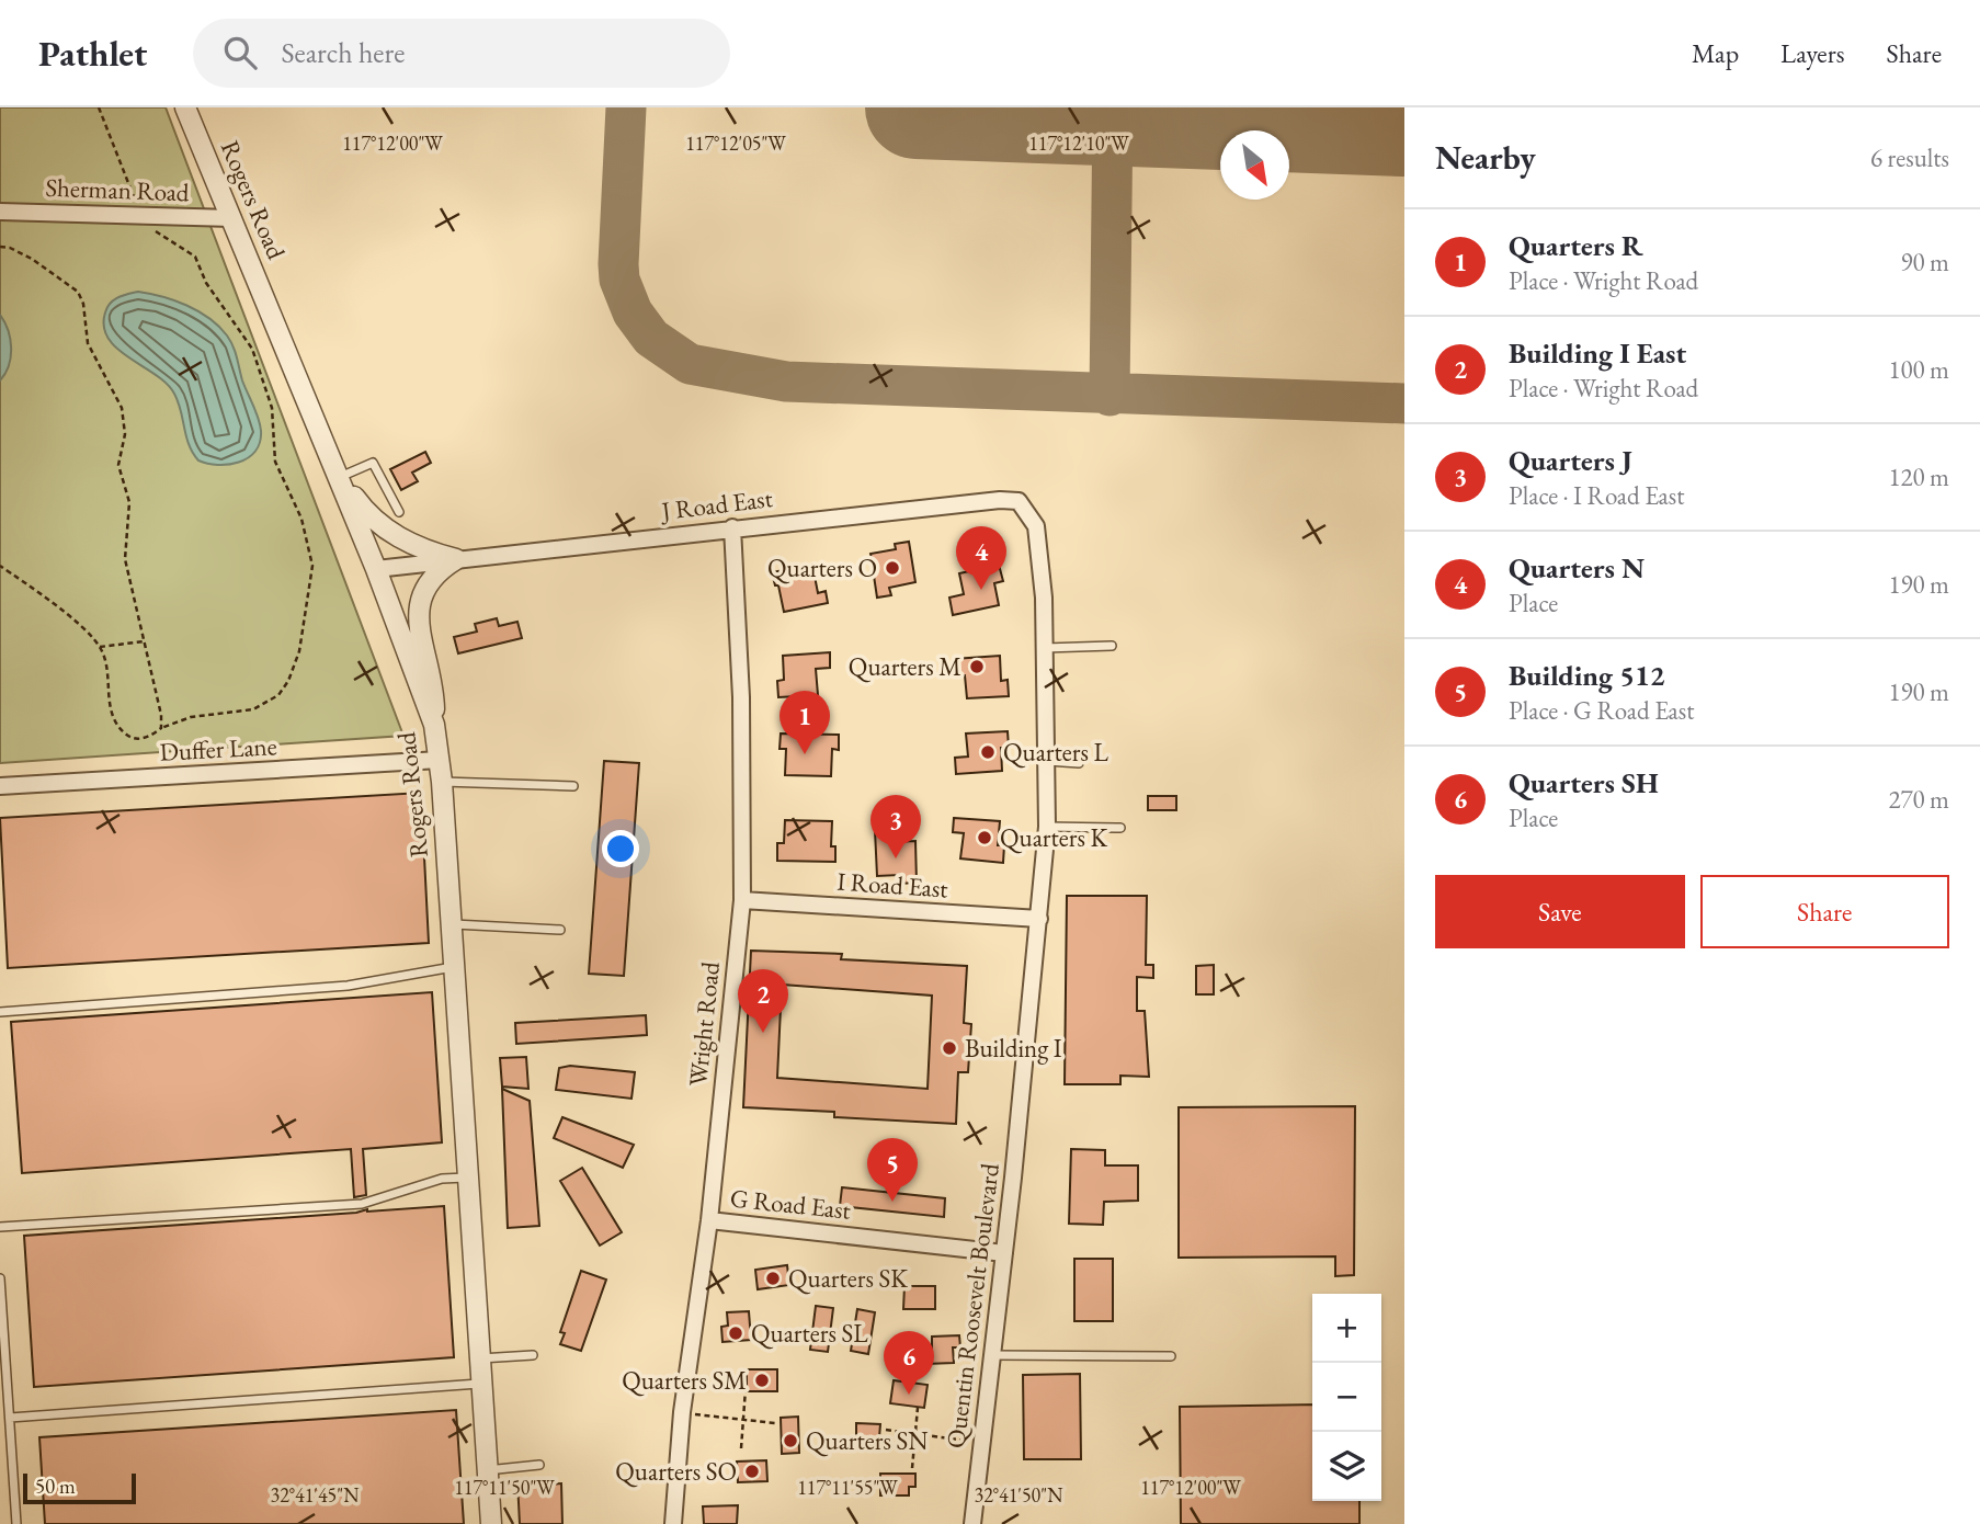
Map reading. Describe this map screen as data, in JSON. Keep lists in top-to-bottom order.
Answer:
{
  "streets": {
    "street": [
      "Sherman Road",
      "Rogers Road",
      "J Road East",
      "Duffer Lane",
      "I Road East",
      "Wright Road",
      "G Road East",
      "Quentin Roosevelt Boulevard"
    ]
  },
  "crossings": [
    ["Sherman Road", "Rogers Road"],
    ["Rogers Road", "J Road East"],
    ["Rogers Road", "Duffer Lane"],
    ["J Road East", "Wright Road"],
    ["J Road East", "Quentin Roosevelt Boulevard"],
    ["I Road East", "Wright Road"],
    ["I Road East", "Quentin Roosevelt Boulevard"],
    ["Wright Road", "G Road East"],
    ["G Road East", "Quentin Roosevelt Boulevard"]
  ],
  "places": [
    "Quarters O",
    "Quarters M",
    "Quarters L",
    "Quarters K",
    "Building I",
    "Quarters SK",
    "Quarters SL",
    "Quarters SM",
    "Quarters SN",
    "Quarters SO"
  ],
  "scale_bar": "50 m",
  "north": "bottom right",
  "page": {
    "header": "Pathlet",
    "search": "Search here",
    "nav": ["Map", "Layers", "Share"],
    "heading": ["Nearby", "6 results"],
    "list": [
      {
        "mark": "1",
        "name": "Quarters R",
        "note": "Place · Wright Road",
        "value": "90 m"
      },
      {
        "mark": "2",
        "name": "Building I East",
        "note": "Place · Wright Road",
        "value": "100 m"
      },
      {
        "mark": "3",
        "name": "Quarters J",
        "note": "Place · I Road East",
        "value": "120 m"
      },
      {
        "mark": "4",
        "name": "Quarters N",
        "note": "Place",
        "value": "190 m"
      },
      {
        "mark": "5",
        "name": "Building 512",
        "note": "Place · G Road East",
        "value": "190 m"
      },
      {
        "mark": "6",
        "name": "Quarters SH",
        "note": "Place",
        "value": "270 m"
      }
    ],
    "pins": [
      "4",
      "1",
      "3",
      "2",
      "5",
      "6"
    ],
    "buttons": ["Save", "Share"],
    "map_buttons": ["+", "−"],
    "scale": "50 m"
  },
  "coordinates": [
    "117°12'00\"W",
    "117°12'10\"W",
    "117°12'05\"W",
    "117°11'50\"W",
    "117°11'55\"W",
    "32°41'45\"N",
    "32°41'50\"N"
  ]
}
